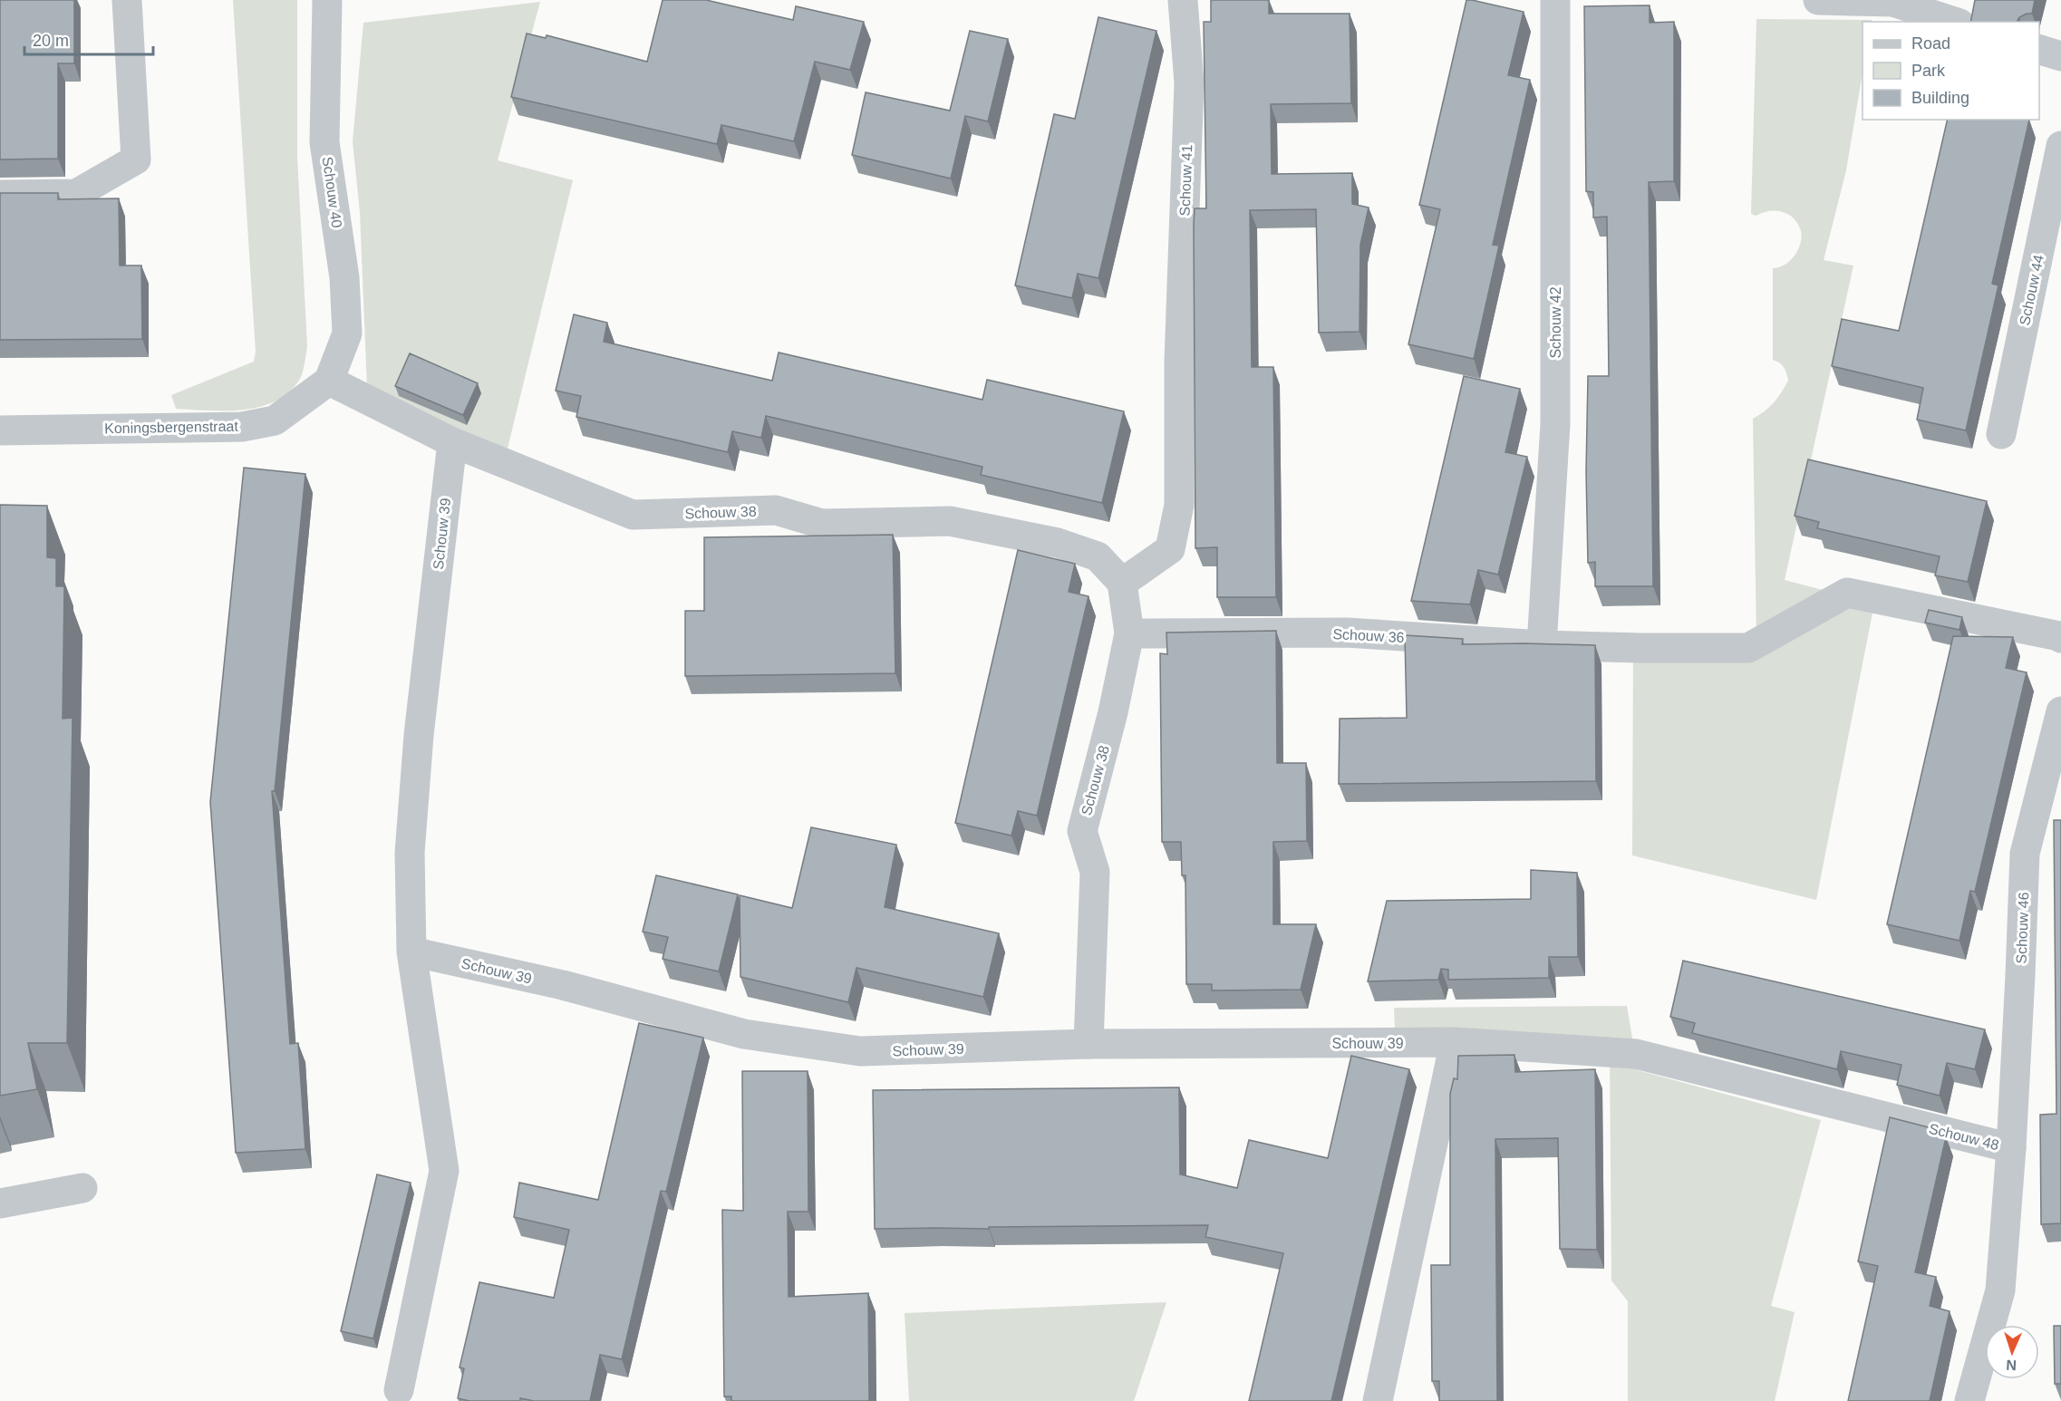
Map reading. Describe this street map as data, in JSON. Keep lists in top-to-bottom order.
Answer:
{
  "streets": {
    "street": [
      "Schouw 41",
      "Schouw 40",
      "Schouw 44",
      "Schouw 42",
      "Koningsbergenstraat",
      "Schouw 38",
      "Schouw 39",
      "Schouw 36",
      "Schouw 46",
      "Schouw 48"
    ]
  },
  "crossings": [
    ["Schouw 41", "Schouw 38"],
    ["Schouw 40", "Koningsbergenstraat"],
    ["Schouw 40", "Schouw 38"],
    ["Schouw 42", "Schouw 36"],
    ["Koningsbergenstraat", "Schouw 38"],
    ["Schouw 38", "Schouw 39"],
    ["Schouw 38", "Schouw 36"],
    ["Schouw 39", "Schouw 48"],
    ["Schouw 46", "Schouw 48"]
  ],
  "legend": ["Road", "Park", "Building"],
  "scale_bar": "20 m",
  "north": "bottom"
}
